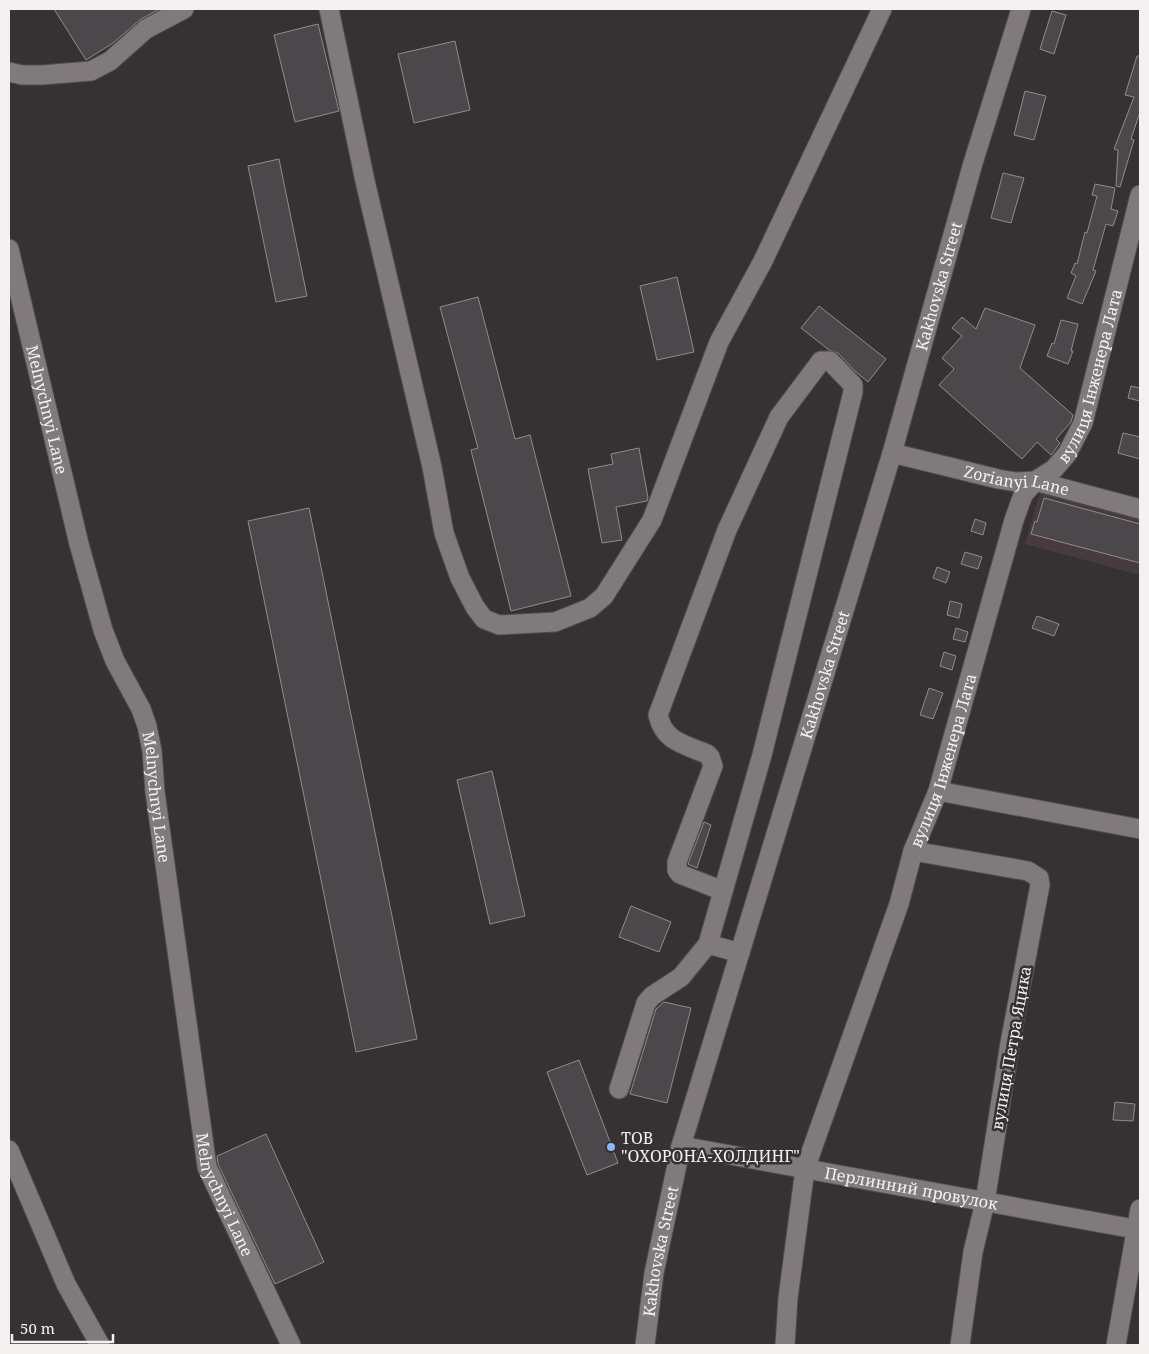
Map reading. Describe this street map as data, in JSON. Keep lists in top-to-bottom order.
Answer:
{
  "streets": {
    "street": [
      "Kakhovska Street",
      "вулиця Інженера Лата",
      "Melnychnyi Lane",
      "Zorianyi Lane",
      "вулиця Петра Яцика",
      "Перлинний провулок"
    ]
  },
  "crossings": [
    ["Kakhovska Street", "Zorianyi Lane"],
    ["Kakhovska Street", "Перлинний провулок"],
    ["вулиця Інженера Лата", "Zorianyi Lane"],
    ["вулиця Інженера Лата", "вулиця Петра Яцика"],
    ["вулиця Інженера Лата", "Перлинний провулок"],
    ["вулиця Петра Яцика", "Перлинний провулок"]
  ],
  "places": ["ТОВ \"ОХОРОНА-ХОЛДИНГ\""],
  "scale_bar": "50 m"
}
